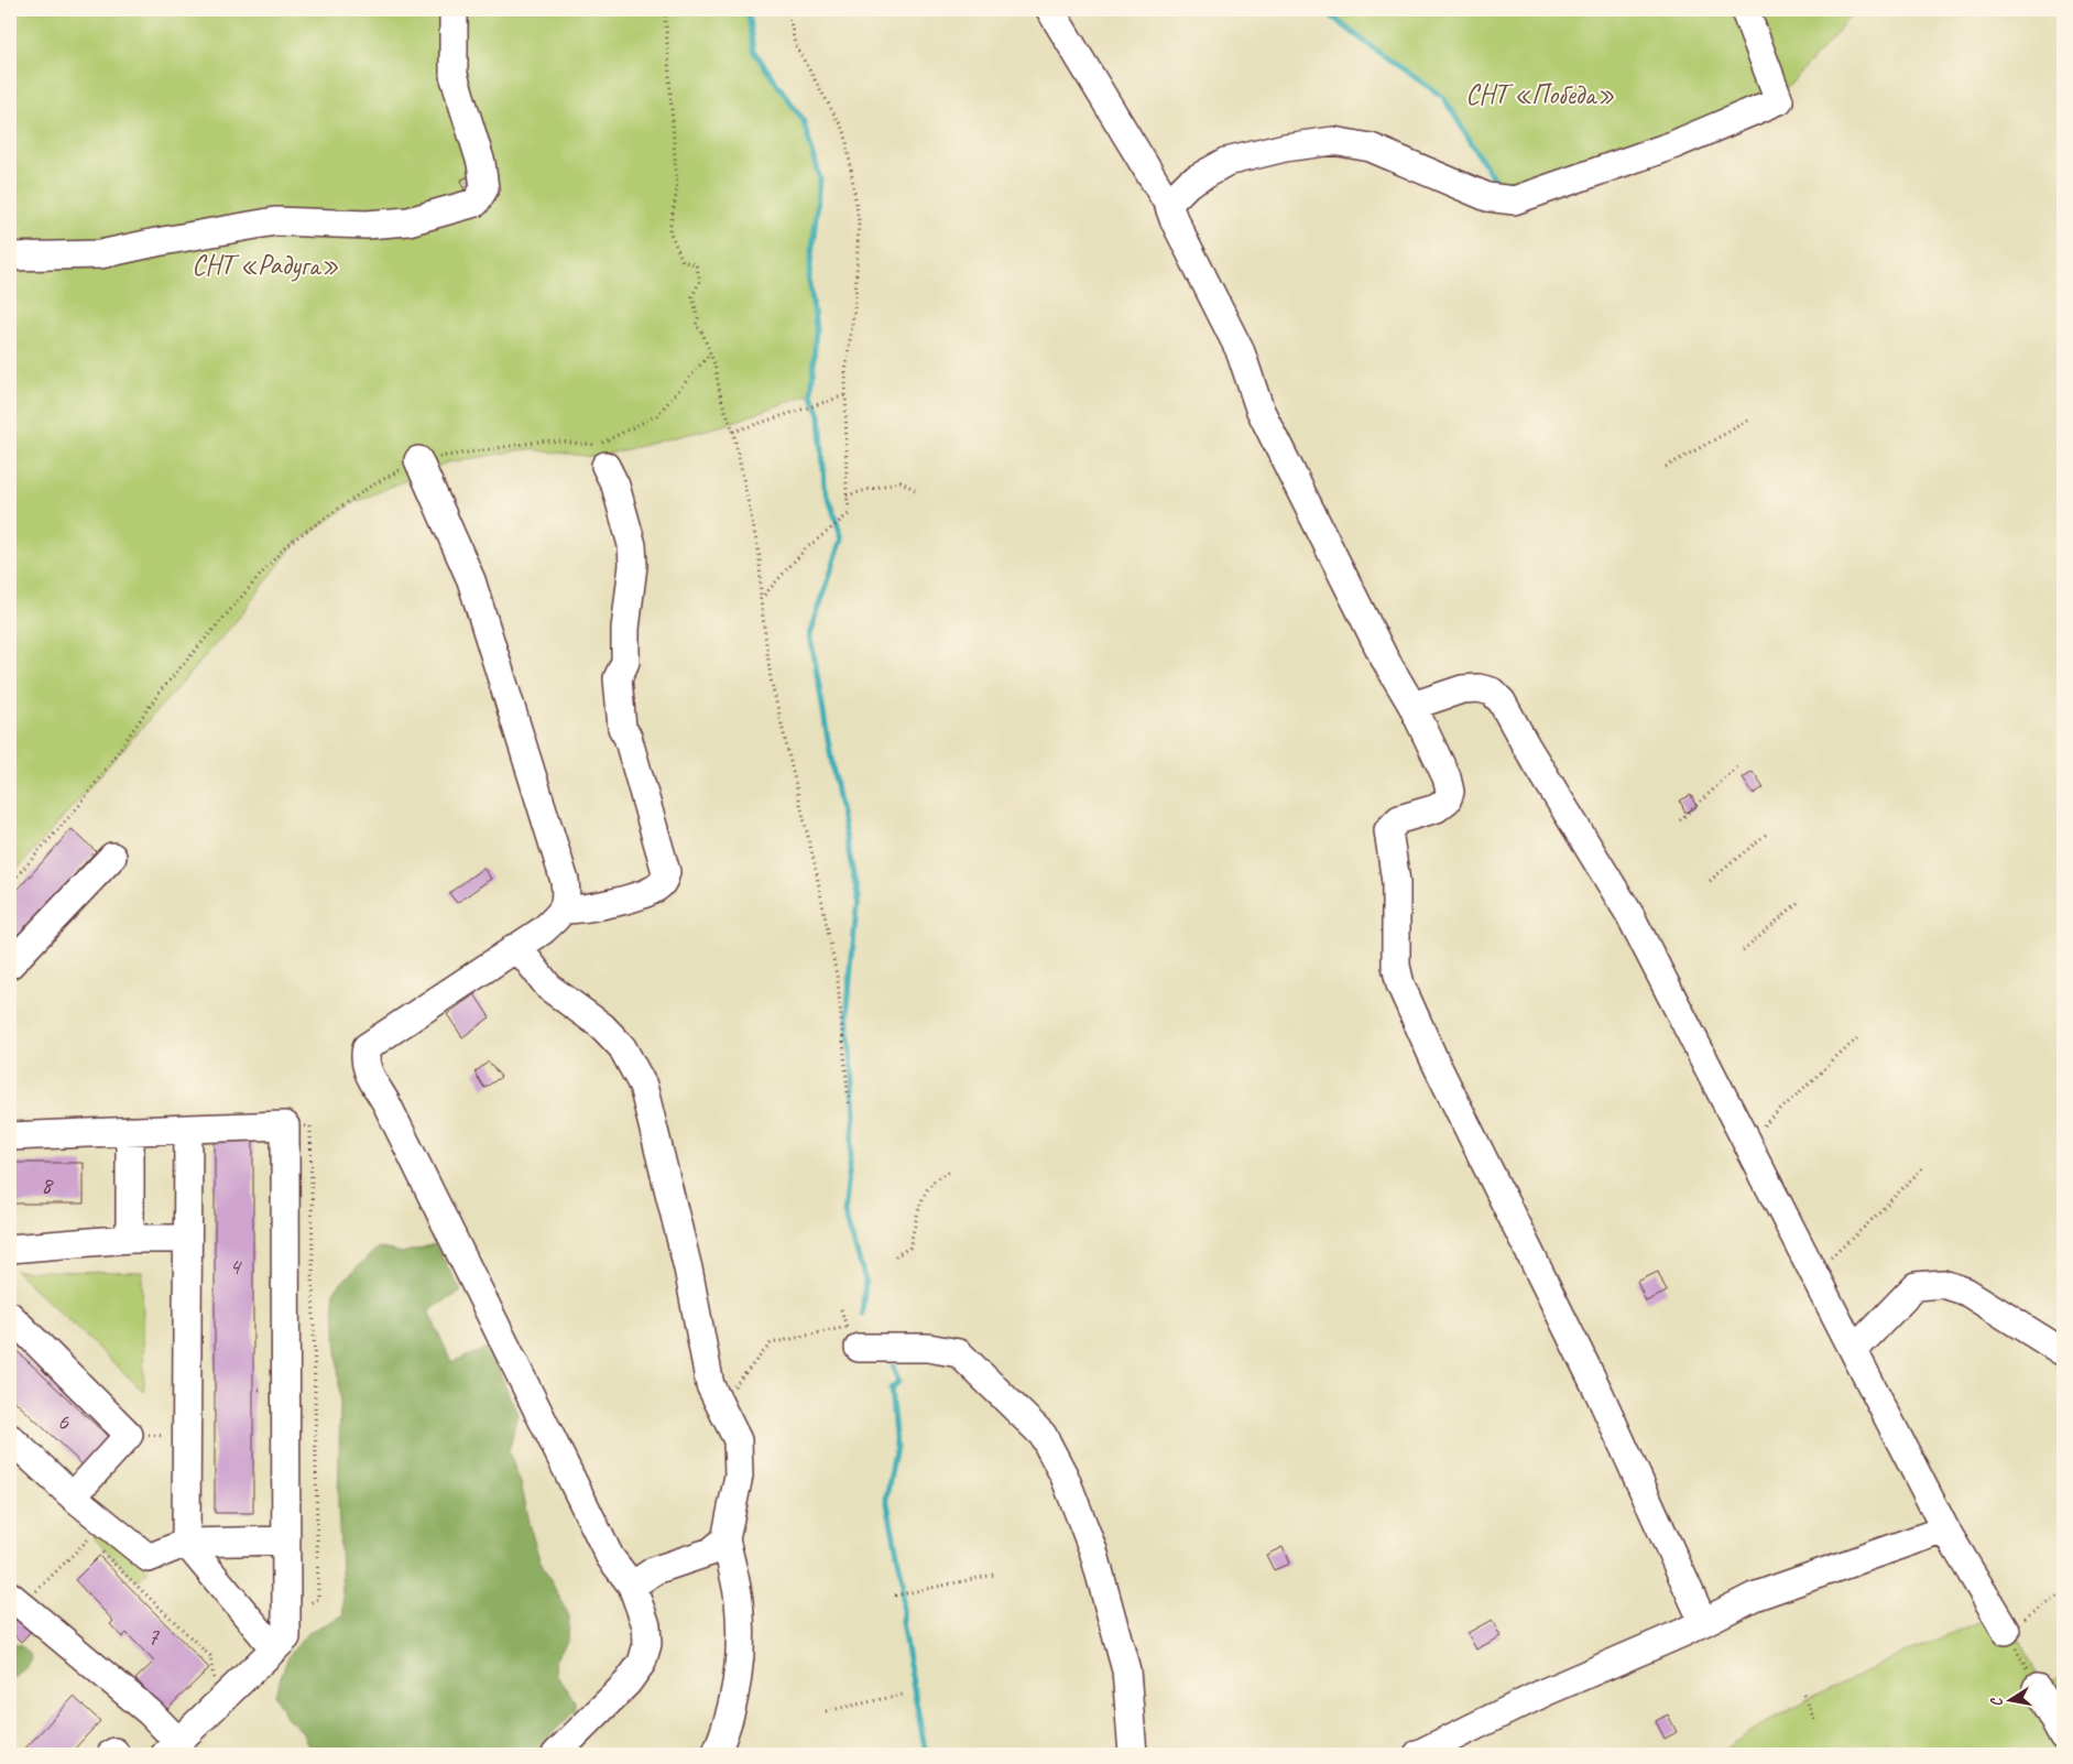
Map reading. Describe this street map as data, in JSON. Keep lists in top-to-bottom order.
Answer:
{
  "parks": ["СНТ «Победа»", "СНТ «Радуга»"],
  "house_numbers": [
    "8",
    "4",
    "6",
    "7"
  ],
  "north": "left"
}
